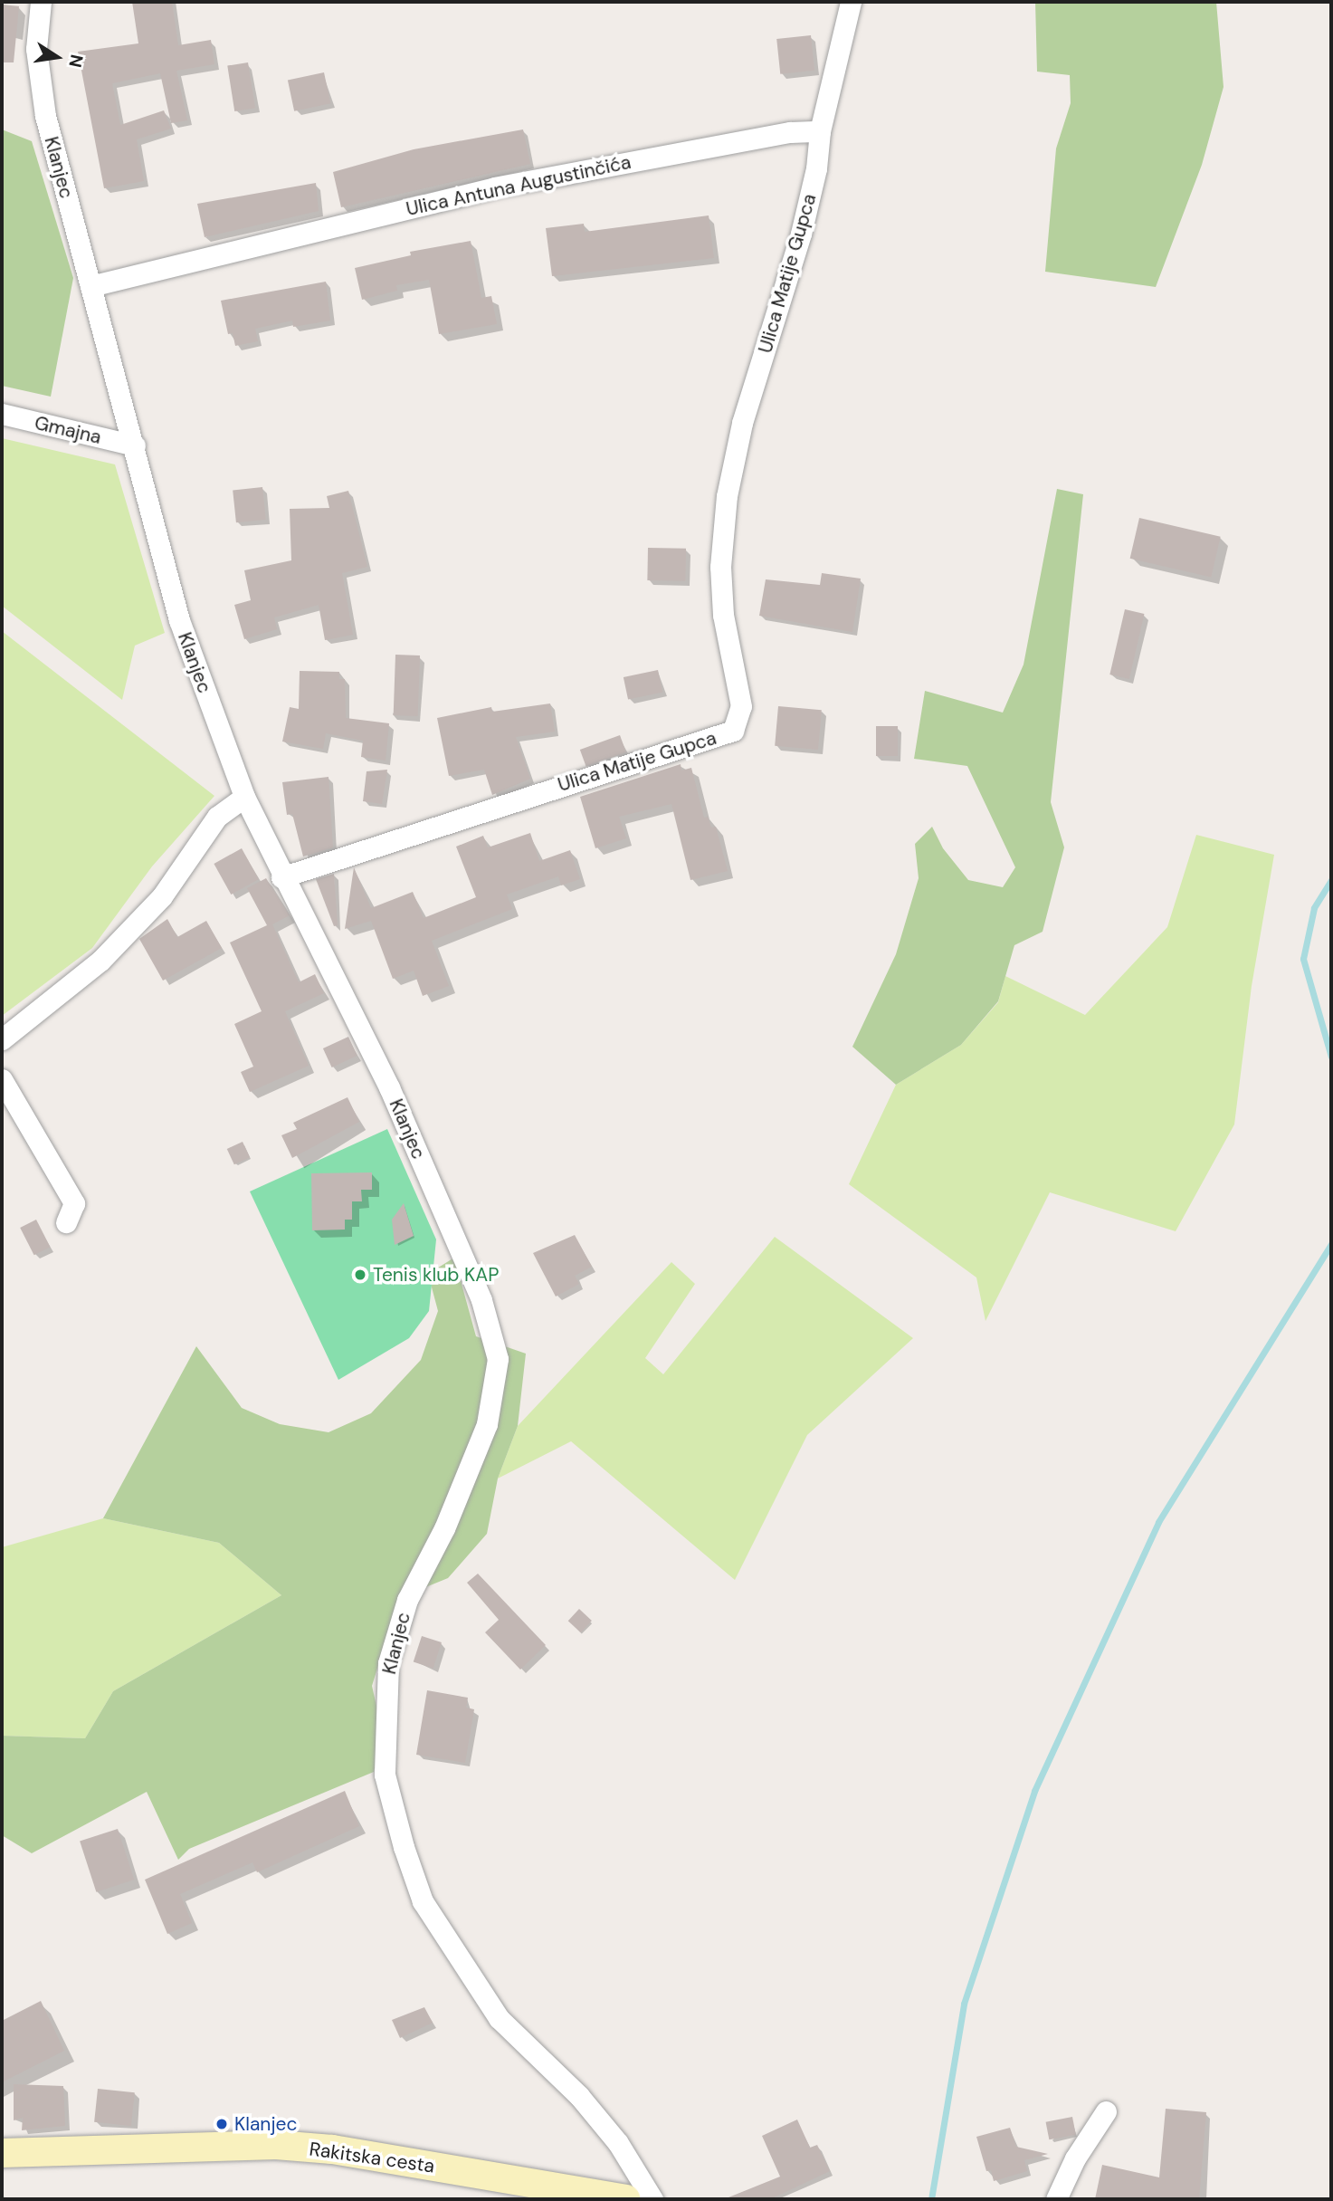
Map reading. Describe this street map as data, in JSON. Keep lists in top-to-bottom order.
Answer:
{
  "streets": {
    "main road": ["Rakitska cesta"],
    "street": [
      "Klanjec",
      "Ulica Antuna Augustinčića",
      "Ulica Matije Gupca",
      "Gmajna"
    ]
  },
  "crossings": [
    ["Klanjec", "Ulica Antuna Augustinčića"],
    ["Klanjec", "Ulica Matije Gupca"],
    ["Klanjec", "Gmajna"],
    ["Ulica Antuna Augustinčića", "Ulica Matije Gupca"]
  ],
  "places": ["Tenis klub KAP", "Klanjec"],
  "north": "right"
}
